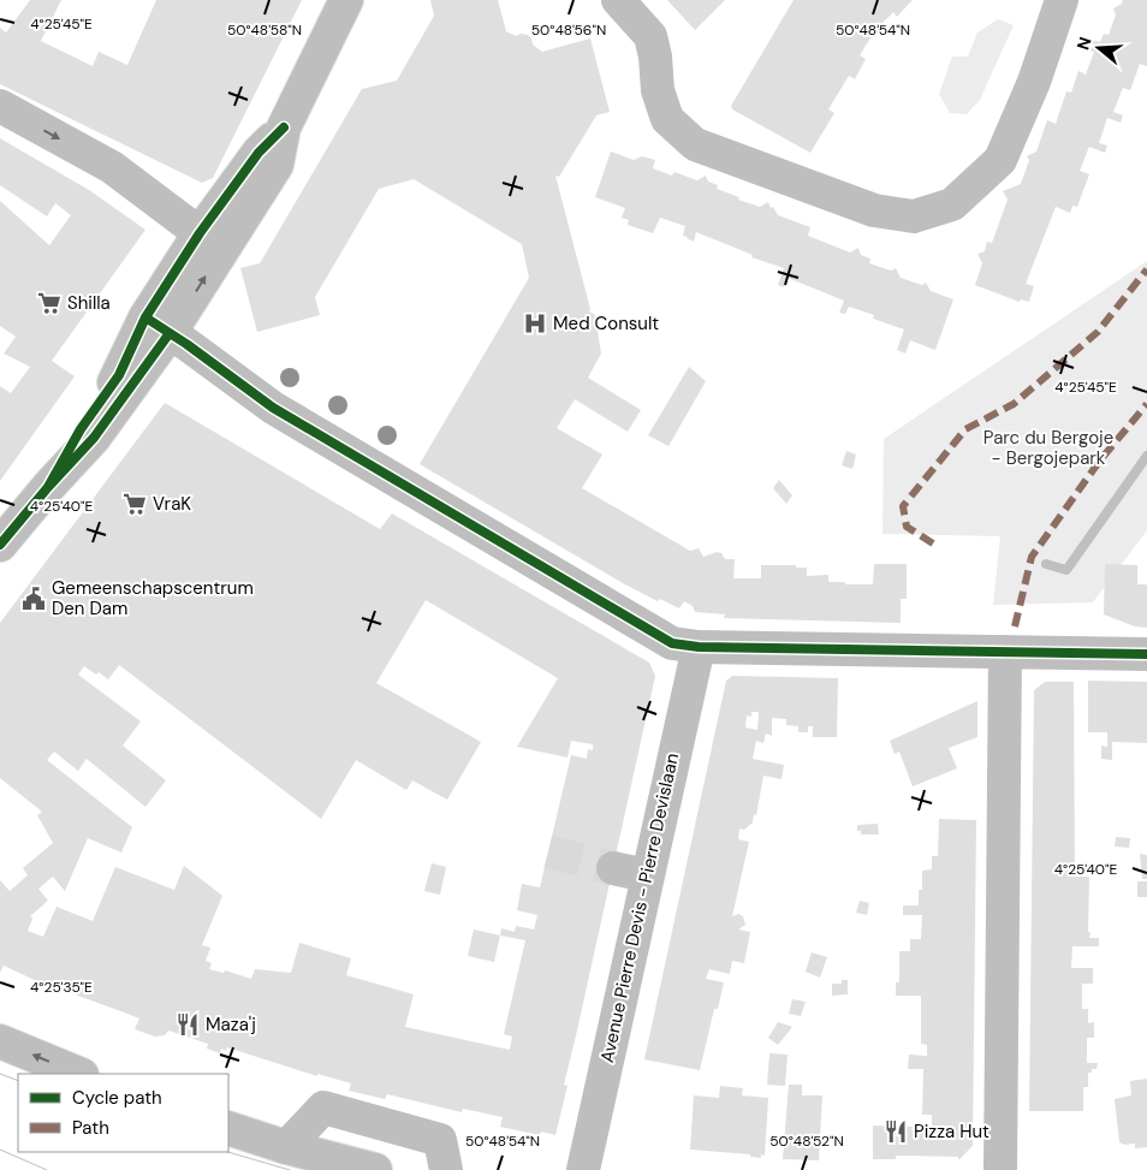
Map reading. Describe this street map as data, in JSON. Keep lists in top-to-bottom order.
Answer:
{
  "streets": {
    "street": ["Avenue Pierre Devis - Pierre Devislaan"]
  },
  "parks": ["Parc du Bergoje - Bergojepark"],
  "places": {
    "supermarket": ["Shilla", "VraK"],
    "hospital": ["Med Consult"],
    "public building": ["Gemeenschapscentrum Den Dam"],
    "restaurant": ["Maza'j", "Pizza Hut"]
  },
  "legend": ["Cycle path", "Path"],
  "north": "left",
  "coordinates": [
    "4°25'45\"E",
    "50°48'58\"N",
    "50°48'56\"N",
    "50°48'54\"N",
    "4°25'40\"E",
    "4°25'35\"E",
    "50°48'52\"N"
  ]
}
